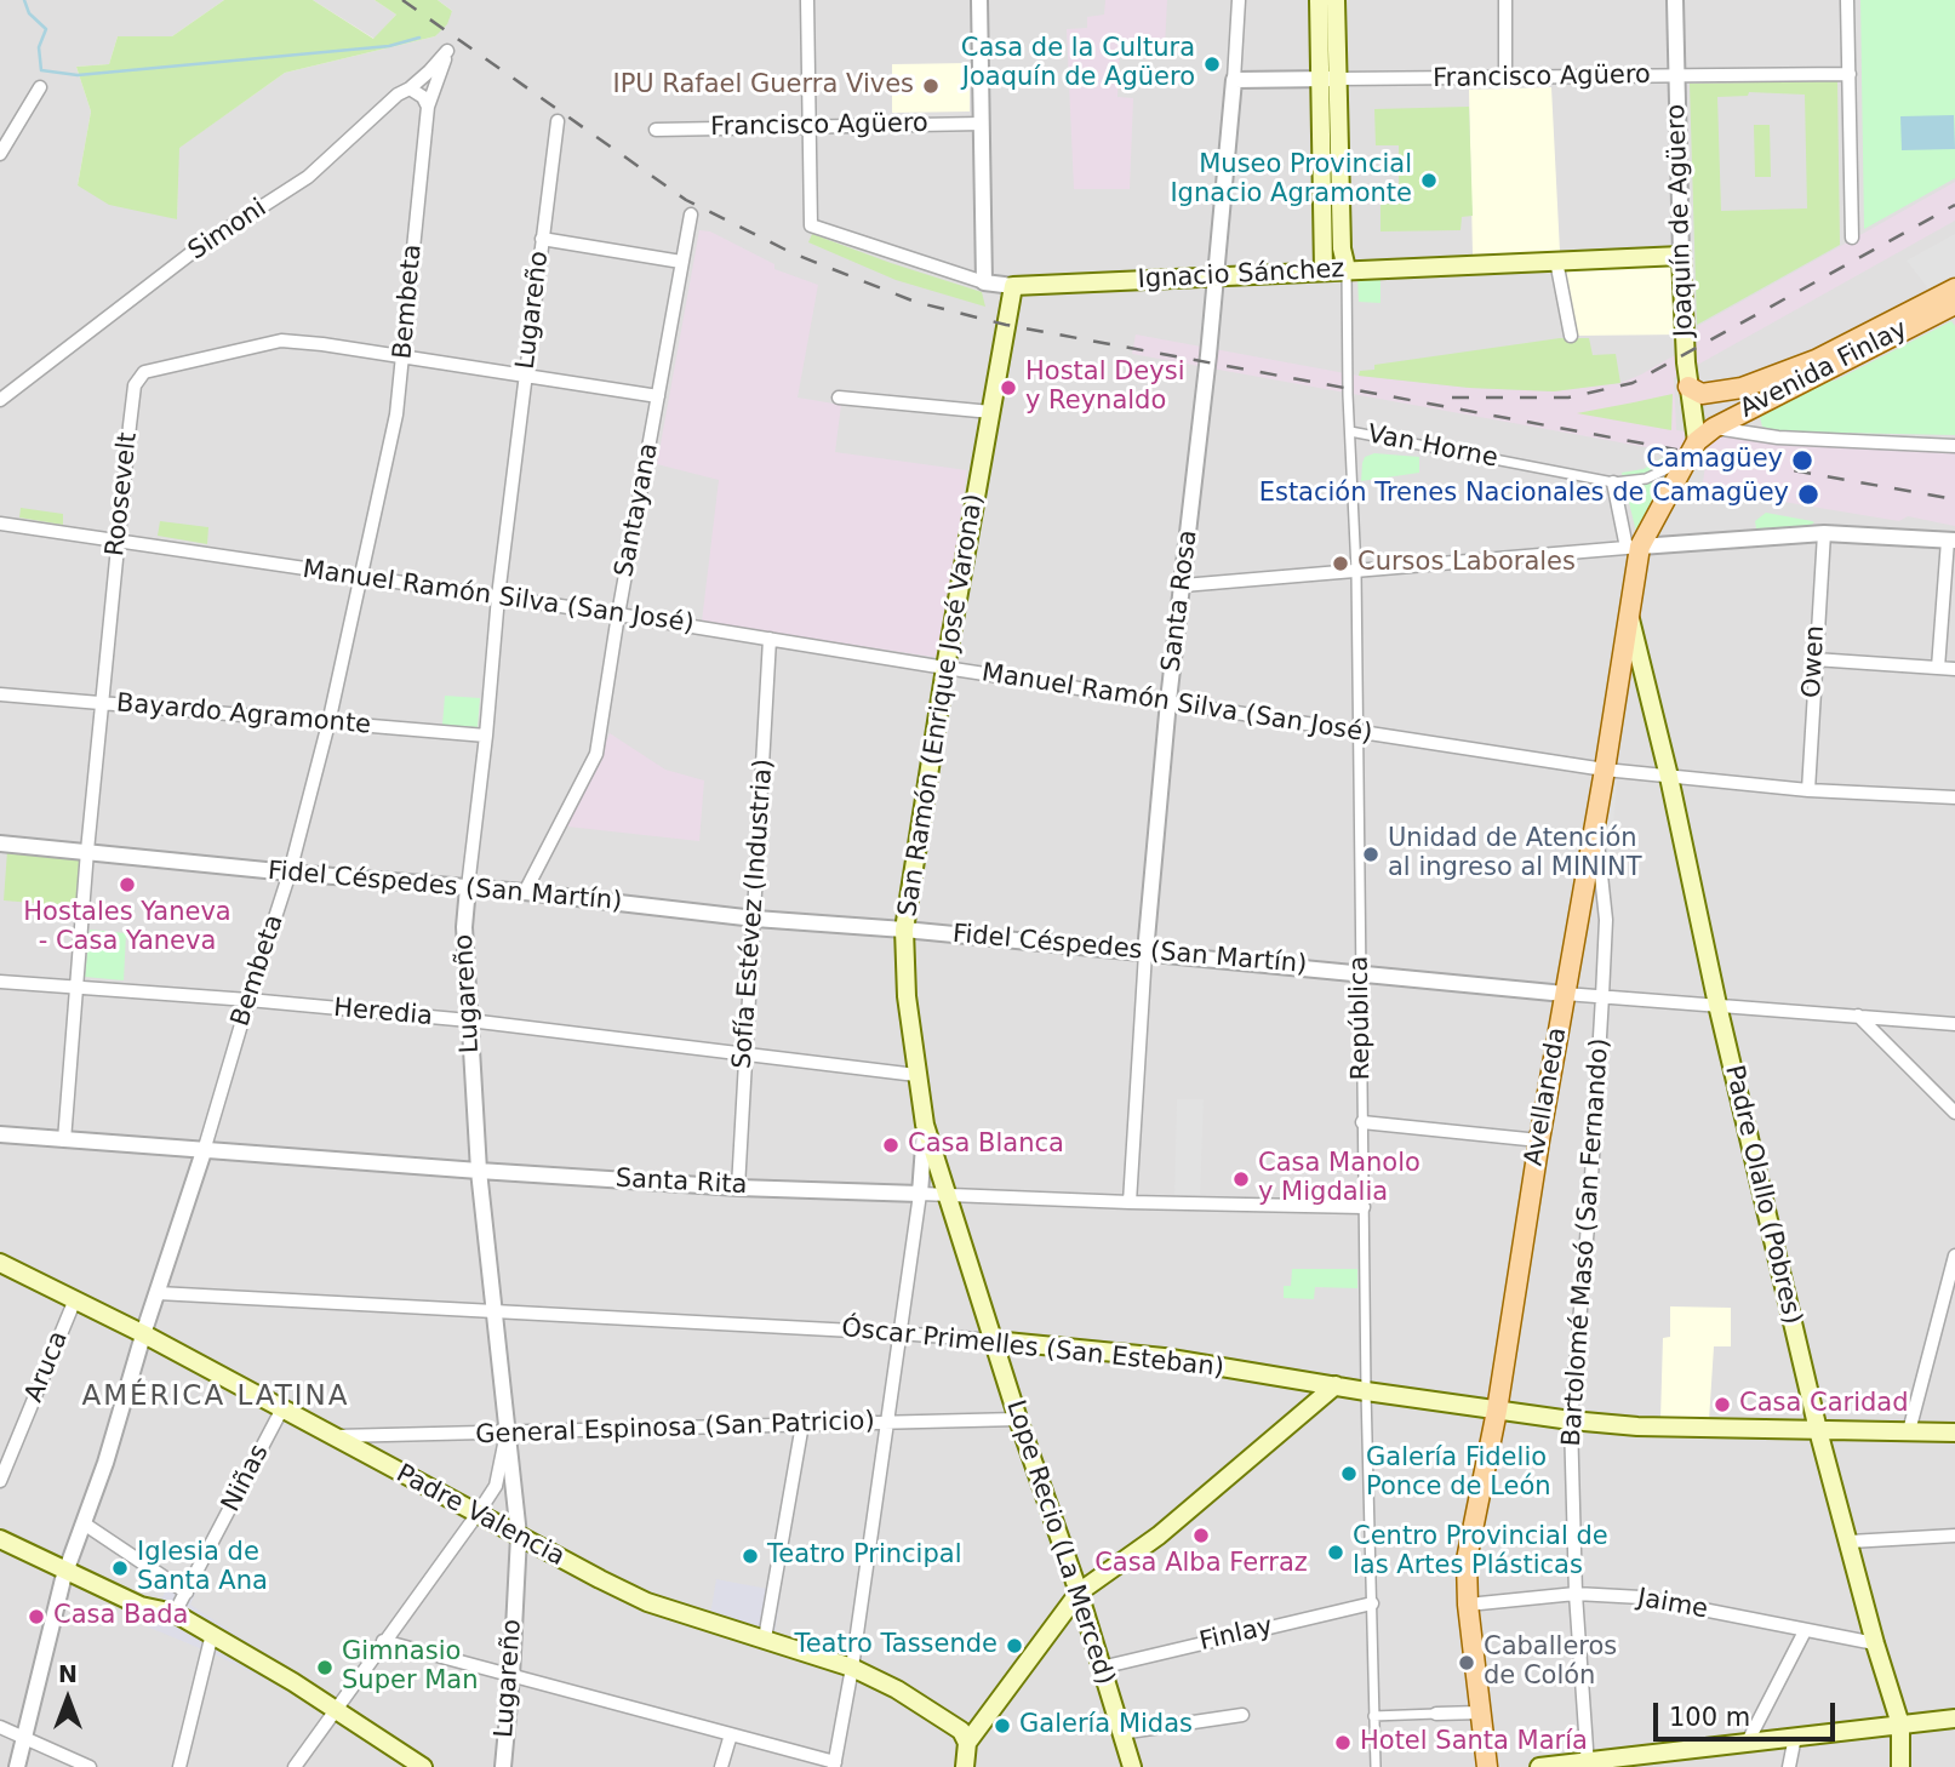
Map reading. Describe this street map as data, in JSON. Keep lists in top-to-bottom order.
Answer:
{
  "streets": {
    "main road": [
      "Joaquín de Agüero",
      "Ignacio Sánchez",
      "Avenida Finlay",
      "San Ramón (Enrique José Varona)",
      "Avellaneda",
      "Padre Olallo (Pobres)",
      "Óscar Primelles (San Esteban)",
      "Padre Valencia",
      "Lope Recio (La Merced)"
    ],
    "street": [
      "Francisco Agüero",
      "Simoni",
      "Bembeta",
      "Lugareño",
      "Van Horne",
      "Roosevelt",
      "Santayana",
      "Manuel Ramón Silva (San José)",
      "Santa Rosa",
      "Owen",
      "Bayardo Agramonte",
      "Fidel Céspedes (San Martín)",
      "Sofía Estévez (Industria)",
      "Heredia",
      "República",
      "Santa Rita",
      "Bartolomé Masó (San Fernando)",
      "Aruca",
      "General Espinosa (San Patricio)",
      "Niñas",
      "Jaime",
      "Finlay"
    ]
  },
  "crossings": [
    ["Francisco Agüero", "Joaquín de Agüero"],
    ["Francisco Agüero", "Ignacio Sánchez"],
    ["Francisco Agüero", "Santa Rosa"],
    ["Joaquín de Agüero", "Ignacio Sánchez"],
    ["Joaquín de Agüero", "Avenida Finlay"],
    ["Joaquín de Agüero", "Avellaneda"],
    ["Simoni", "Bembeta"],
    ["Ignacio Sánchez", "Santa Rosa"],
    ["Ignacio Sánchez", "San Ramón (Enrique José Varona)"],
    ["Ignacio Sánchez", "República"],
    ["Bembeta", "Roosevelt"],
    ["Bembeta", "Manuel Ramón Silva (San José)"],
    ["Bembeta", "Bayardo Agramonte"],
    ["Bembeta", "Fidel Céspedes (San Martín)"],
    ["Bembeta", "Heredia"],
    ["Bembeta", "Santa Rita"],
    ["Bembeta", "Óscar Primelles (San Esteban)"],
    ["Bembeta", "Padre Valencia"],
    ["Lugareño", "Roosevelt"],
    ["Lugareño", "Manuel Ramón Silva (San José)"],
    ["Lugareño", "Bayardo Agramonte"],
    ["Lugareño", "Fidel Céspedes (San Martín)"],
    ["Lugareño", "Heredia"],
    ["Lugareño", "Santa Rita"],
    ["Lugareño", "Óscar Primelles (San Esteban)"],
    ["Lugareño", "General Espinosa (San Patricio)"],
    ["Lugareño", "Padre Valencia"],
    ["Avenida Finlay", "Avellaneda"],
    ["Van Horne", "República"],
    ["Van Horne", "Avellaneda"],
    ["Roosevelt", "Santayana"],
    ["Roosevelt", "Manuel Ramón Silva (San José)"],
    ["Roosevelt", "Bayardo Agramonte"],
    ["Roosevelt", "Fidel Céspedes (San Martín)"],
    ["Roosevelt", "Heredia"],
    ["Roosevelt", "Santa Rita"],
    ["Santayana", "Manuel Ramón Silva (San José)"],
    ["Santayana", "Fidel Céspedes (San Martín)"],
    ["Manuel Ramón Silva (San José)", "Santa Rosa"],
    ["Manuel Ramón Silva (San José)", "Owen"],
    ["Manuel Ramón Silva (San José)", "San Ramón (Enrique José Varona)"],
    ["Manuel Ramón Silva (San José)", "Sofía Estévez (Industria)"],
    ["Manuel Ramón Silva (San José)", "República"],
    ["Manuel Ramón Silva (San José)", "Avellaneda"],
    ["Manuel Ramón Silva (San José)", "Padre Olallo (Pobres)"],
    ["Santa Rosa", "Fidel Céspedes (San Martín)"],
    ["Santa Rosa", "Santa Rita"],
    ["San Ramón (Enrique José Varona)", "Fidel Céspedes (San Martín)"],
    ["San Ramón (Enrique José Varona)", "Heredia"],
    ["San Ramón (Enrique José Varona)", "Lope Recio (La Merced)"],
    ["Fidel Céspedes (San Martín)", "Sofía Estévez (Industria)"],
    ["Fidel Céspedes (San Martín)", "República"],
    ["Fidel Céspedes (San Martín)", "Avellaneda"],
    ["Fidel Céspedes (San Martín)", "Padre Olallo (Pobres)"],
    ["Fidel Céspedes (San Martín)", "Bartolomé Masó (San Fernando)"],
    ["Sofía Estévez (Industria)", "Heredia"],
    ["Sofía Estévez (Industria)", "Santa Rita"],
    ["República", "Santa Rita"],
    ["República", "Óscar Primelles (San Esteban)"],
    ["República", "Finlay"],
    ["Avellaneda", "Padre Olallo (Pobres)"],
    ["Avellaneda", "Bartolomé Masó (San Fernando)"],
    ["Avellaneda", "Óscar Primelles (San Esteban)"],
    ["Avellaneda", "Jaime"],
    ["Santa Rita", "Lope Recio (La Merced)"],
    ["Padre Olallo (Pobres)", "Óscar Primelles (San Esteban)"],
    ["Padre Olallo (Pobres)", "Jaime"],
    ["Bartolomé Masó (San Fernando)", "Óscar Primelles (San Esteban)"],
    ["Bartolomé Masó (San Fernando)", "Jaime"],
    ["Óscar Primelles (San Esteban)", "Lope Recio (La Merced)"],
    ["Aruca", "Padre Valencia"],
    ["General Espinosa (San Patricio)", "Padre Valencia"],
    ["General Espinosa (San Patricio)", "Lope Recio (La Merced)"],
    ["Niñas", "Padre Valencia"],
    ["Lope Recio (La Merced)", "Finlay"]
  ],
  "districts": ["AMÉRICA LATINA"],
  "places": [
    "Casa de la Cultura Joaquín de Agüero",
    "IPU Rafael Guerra Vives",
    "Museo Provincial Ignacio Agramonte",
    "Hostal Deysi y Reynaldo",
    "Camagüey",
    "Estación Trenes Nacionales de Camagüey",
    "Cursos Laborales",
    "Unidad de Atención al ingreso al MININT",
    "Hostales Yaneva - Casa Yaneva",
    "Casa Blanca",
    "Casa Manolo y Migdalia",
    "Casa Caridad",
    "Galería Fidelio Ponce de León",
    "Casa Alba Ferraz",
    "Centro Provincial de las Artes Plásticas",
    "Teatro Principal",
    "Iglesia de Santa Ana",
    "Casa Bada",
    "Teatro Tassende",
    "Caballeros de Colón",
    "Gimnasio Super Man",
    "Galería Midas",
    "Hotel Santa María"
  ],
  "scale_bar": "100 m",
  "north": "top"
}
